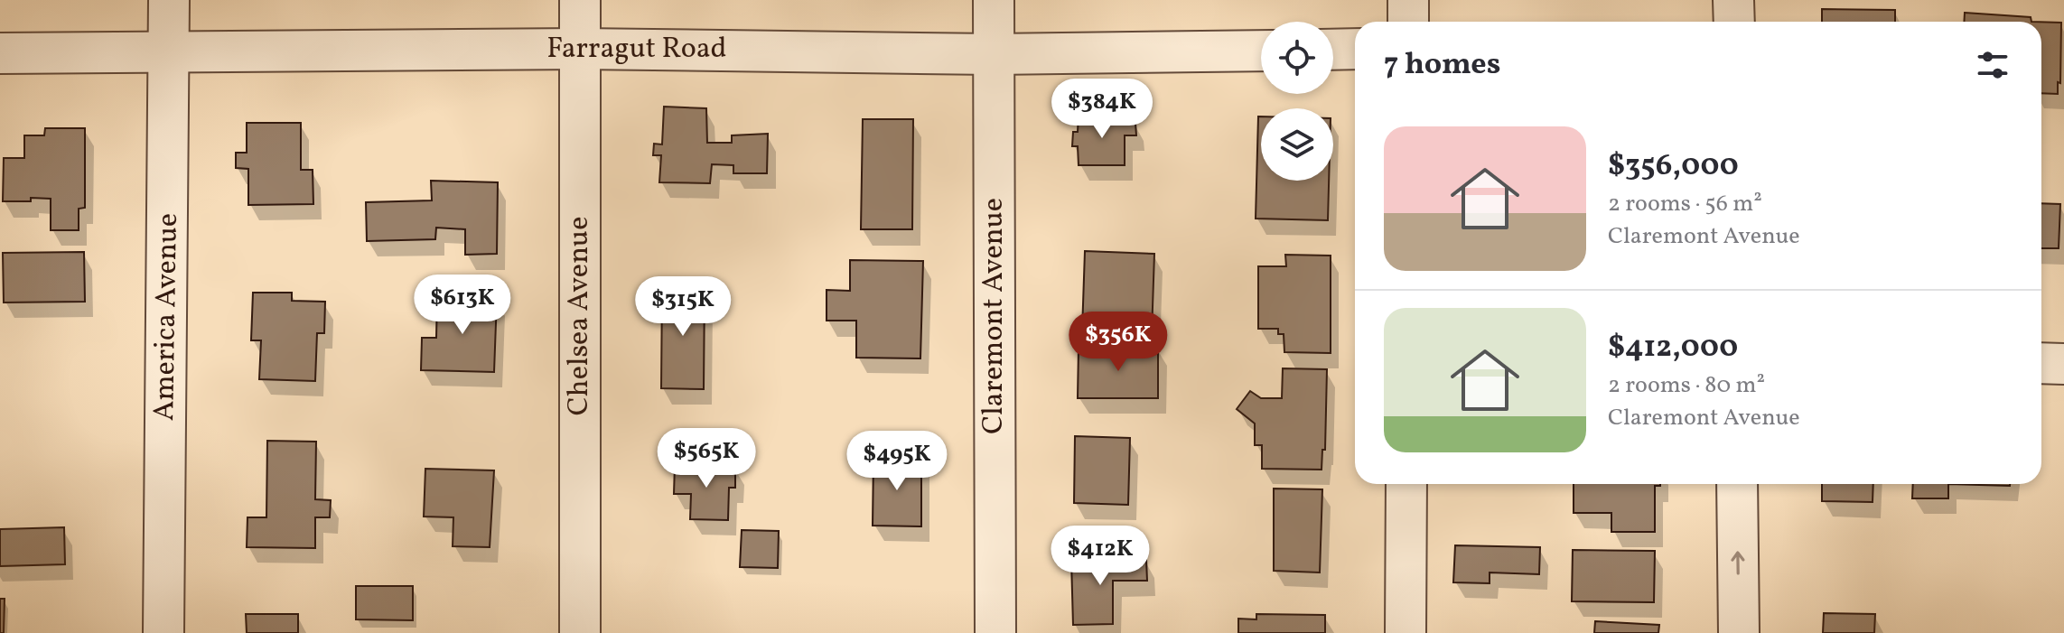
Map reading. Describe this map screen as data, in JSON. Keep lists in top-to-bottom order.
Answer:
{
  "streets": {
    "street": [
      "Farragut Road",
      "Chelsea Avenue",
      "Claremont Avenue",
      "America Avenue"
    ]
  },
  "crossings": [
    ["Farragut Road", "Chelsea Avenue"],
    ["Farragut Road", "Claremont Avenue"],
    ["Farragut Road", "America Avenue"]
  ],
  "page": {
    "heading": "7 homes",
    "price": [
      "$384K",
      "$613K",
      "$315K",
      "$356K",
      "$565K",
      "$495K",
      "$412K"
    ],
    "list": [
      {
        "name": "$356,000",
        "note": "2 rooms · 56 m² · Claremont Avenue"
      },
      {
        "name": "$412,000",
        "note": "2 rooms · 80 m² · Claremont Avenue"
      }
    ]
  }
}
